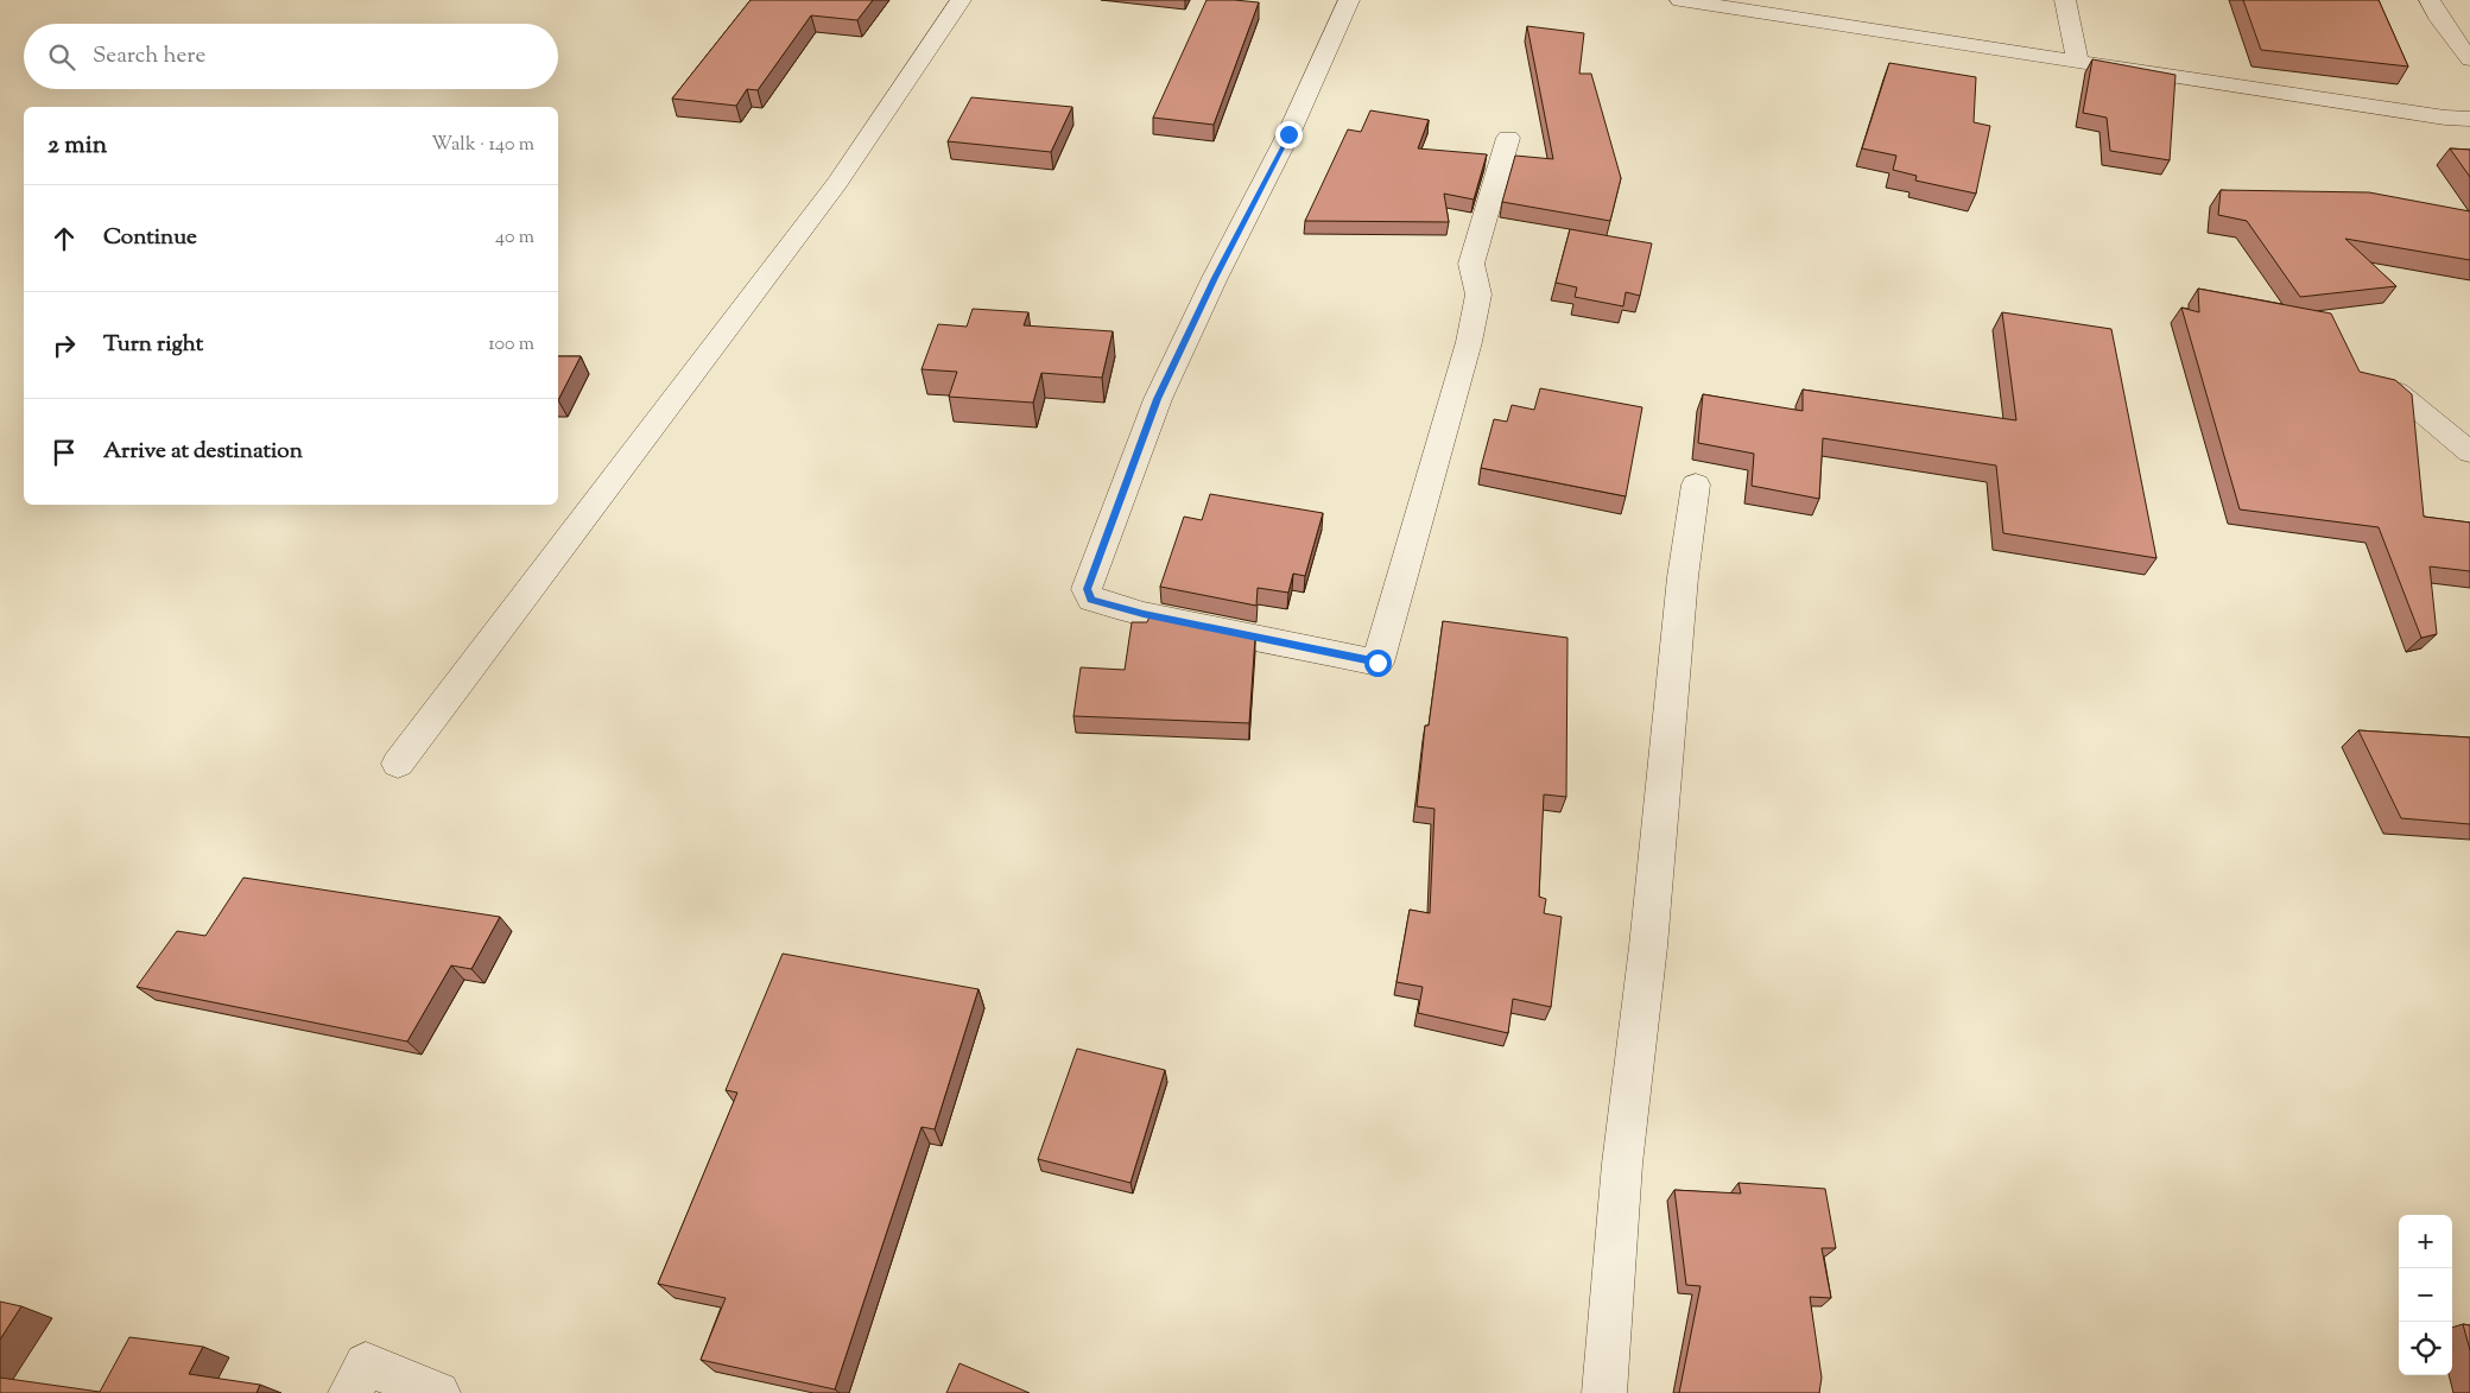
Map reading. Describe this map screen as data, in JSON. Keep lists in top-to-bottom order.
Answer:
{
  "page": {
    "search": "Search here",
    "heading": ["2 min", "Walk · 140 m"],
    "list": [
      ["Continue", "40 m"],
      ["Turn right", "100 m"],
      "Arrive at destination"
    ],
    "map_buttons": ["+", "−"]
  }
}
